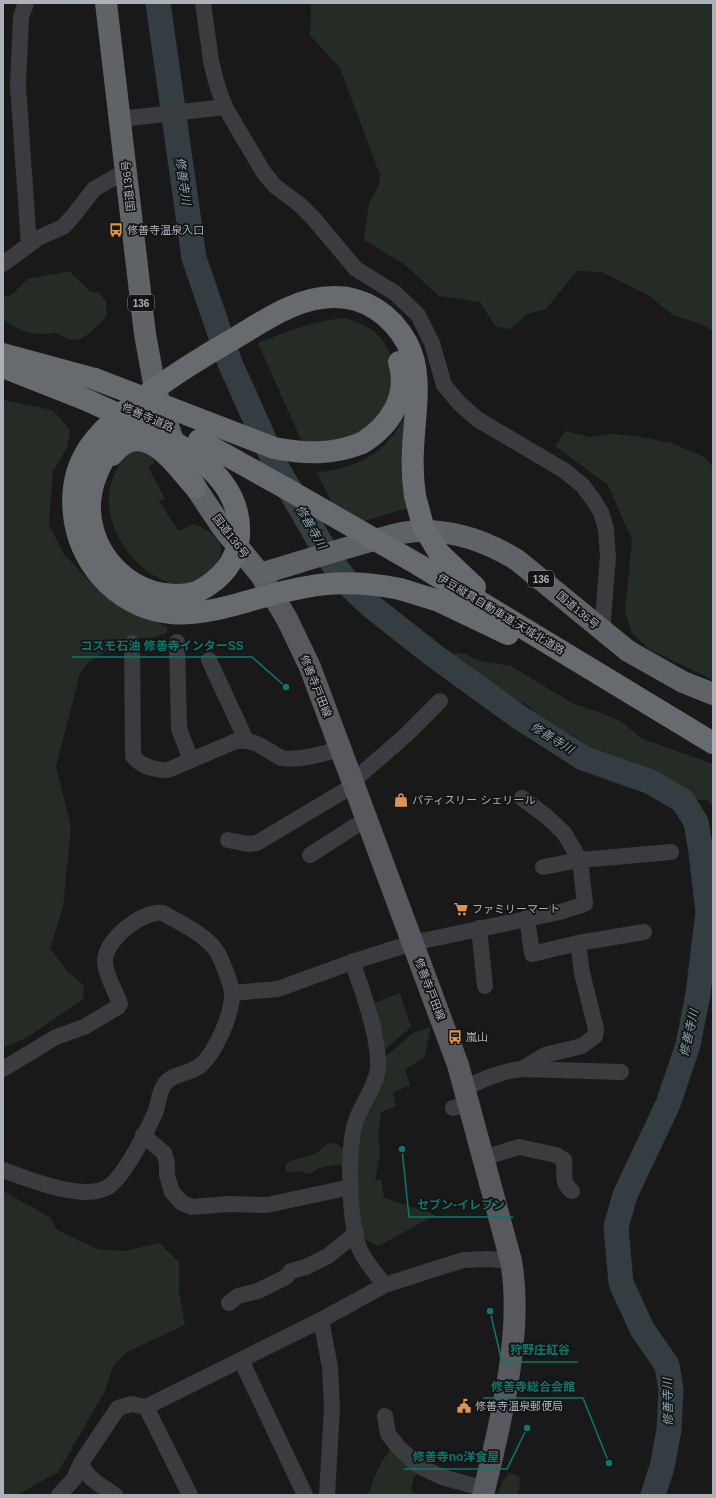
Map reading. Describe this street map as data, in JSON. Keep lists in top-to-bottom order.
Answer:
{
  "streets": {
    "highway": [
      "国道136号",
      "136",
      "修善寺道路",
      "伊豆縦貫自動車道;天城北道路"
    ],
    "main road": ["修善寺戸田線"]
  },
  "crossings": [
    ["国道136号", "修善寺戸田線"],
    ["修善寺道路", "伊豆縦貫自動車道;天城北道路"]
  ],
  "water": ["修善寺川"],
  "places": {
    "bus stop": ["修善寺温泉入口", "嵐山"],
    "other": [
      "コスモ石油 修善寺インターSS",
      "セブン-イレブン",
      "狩野庄紅谷",
      "修善寺no洋食屋",
      "修善寺総合会館"
    ],
    "shop": ["パティスリー シェリール"],
    "supermarket": ["ファミリーマート"],
    "public building": ["修善寺温泉郵便局"]
  }
}
